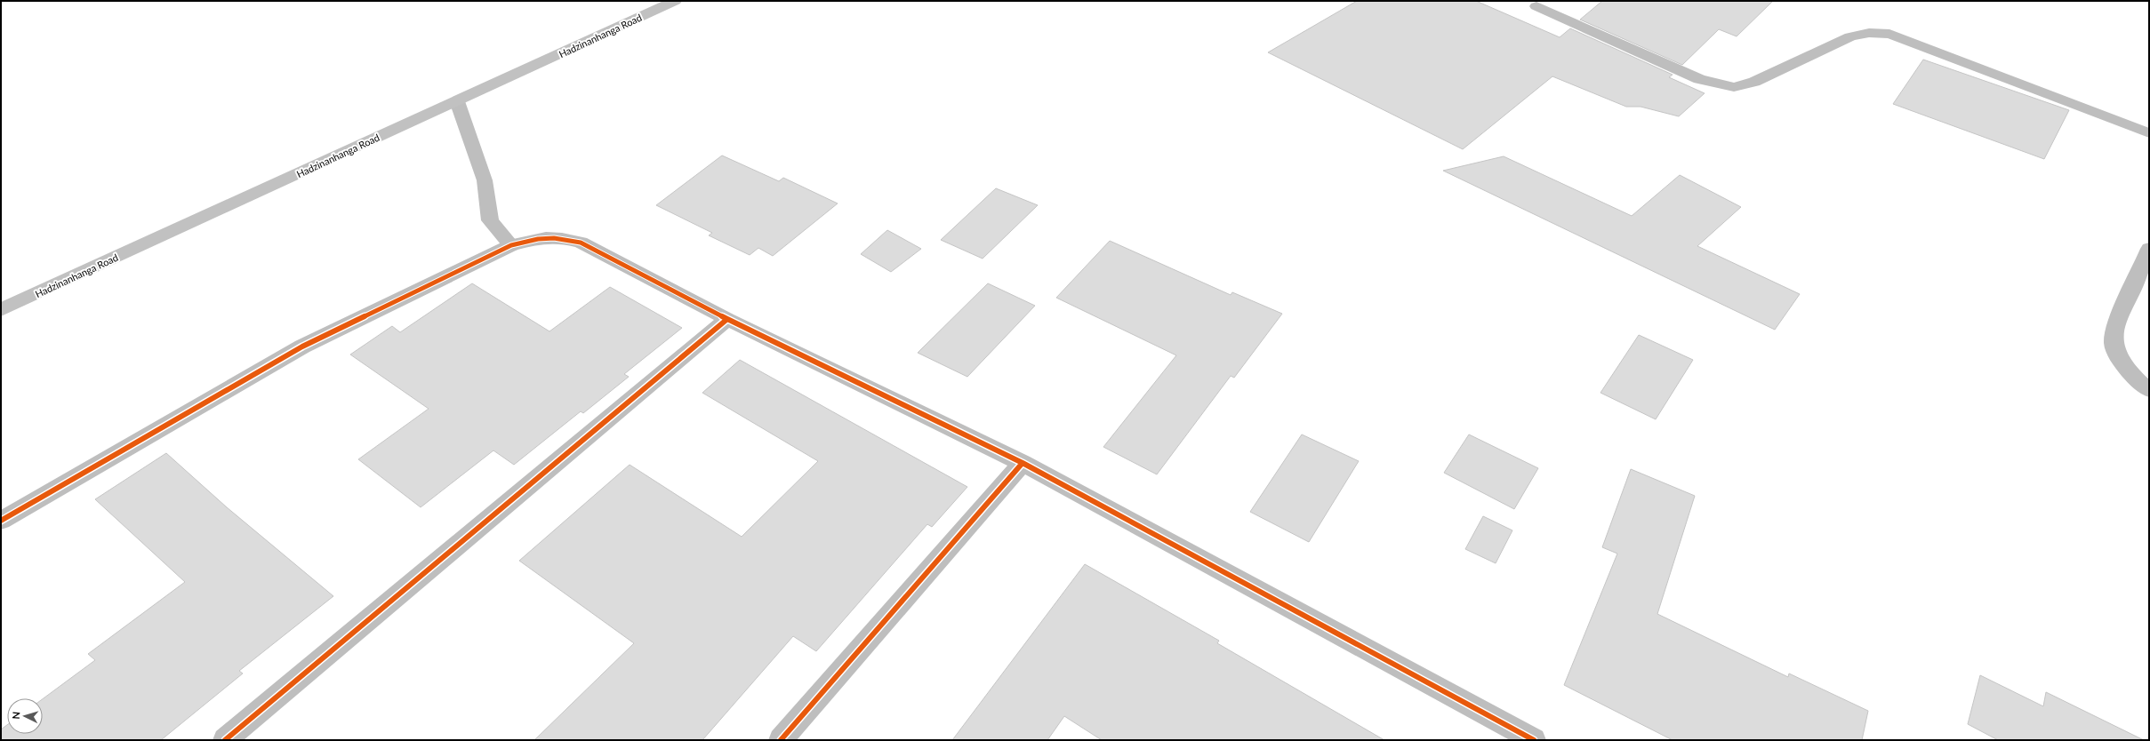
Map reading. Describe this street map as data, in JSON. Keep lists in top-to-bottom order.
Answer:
{
  "streets": {
    "street": ["Hadzinanhanga Road"]
  },
  "north": "left"
}
